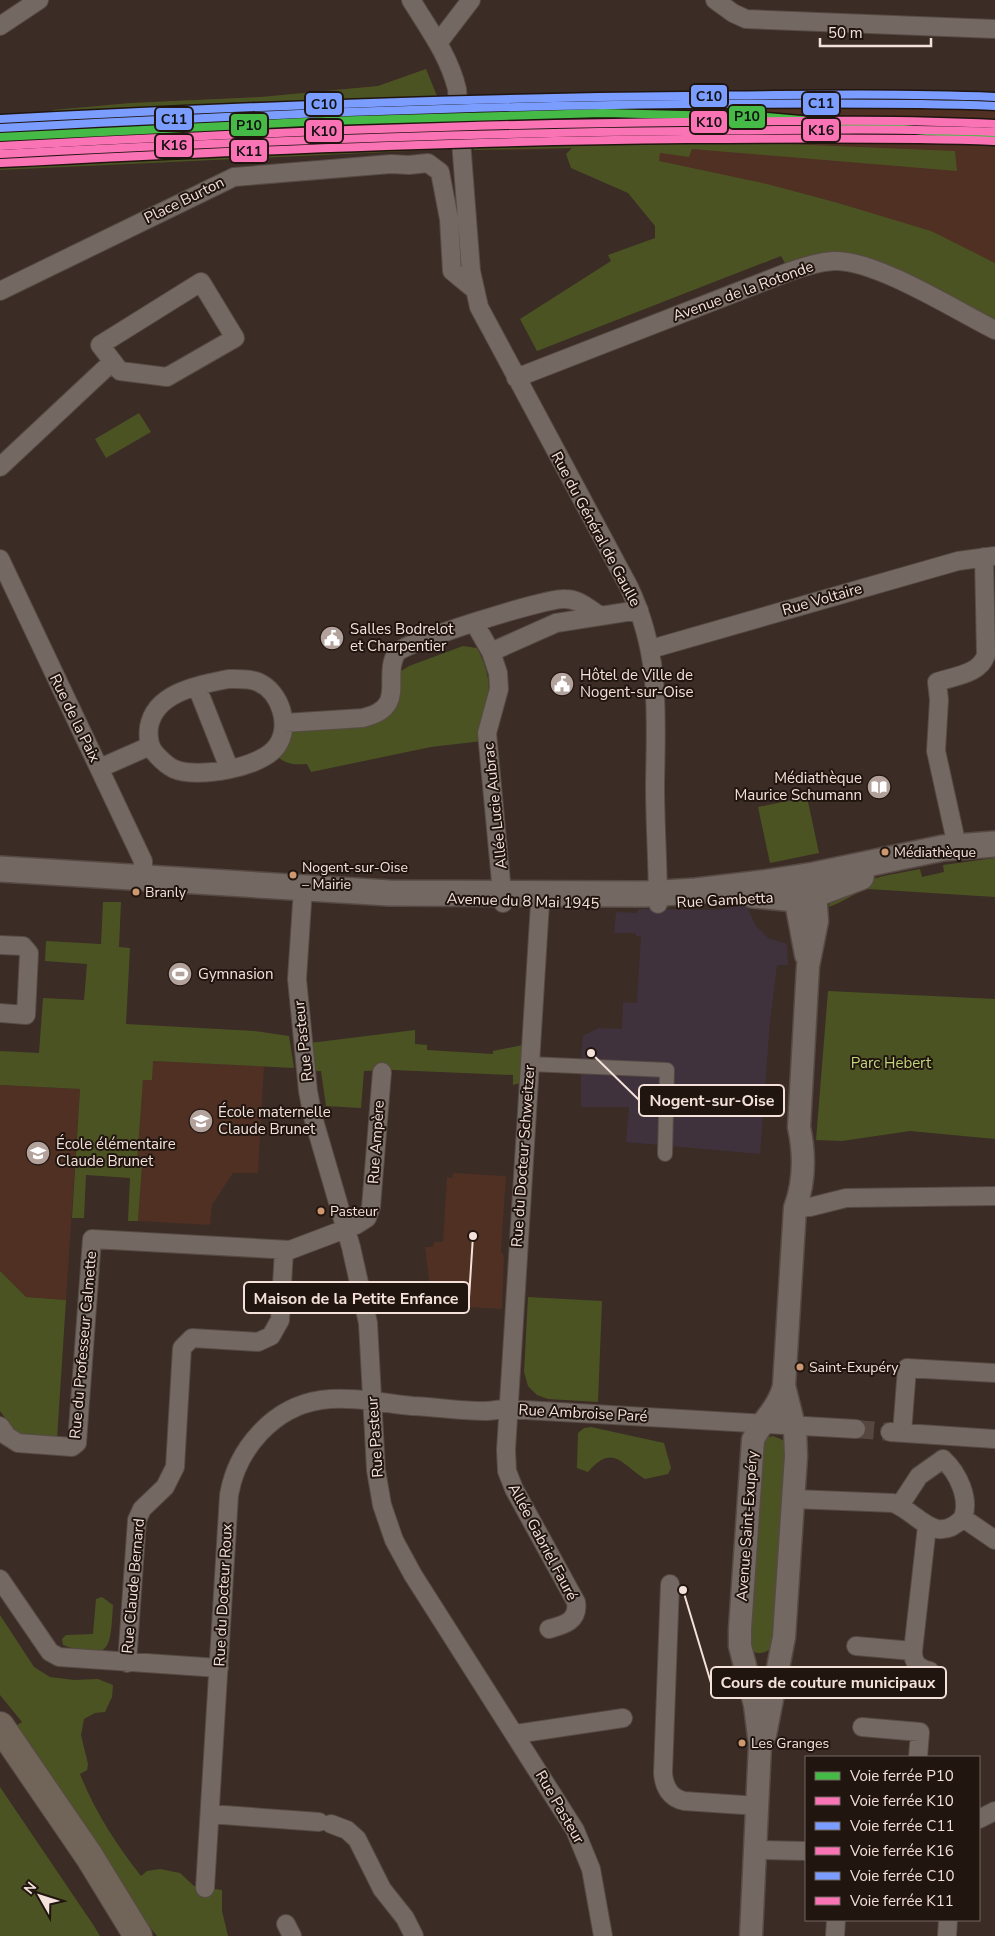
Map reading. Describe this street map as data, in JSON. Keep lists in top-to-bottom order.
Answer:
{
  "streets": {
    "main road": ["Rue Gambetta", "Avenue du 8 Mai 1945"],
    "street": [
      "Place Burton",
      "Avenue de la Rotonde",
      "Rue du Général de Gaulle",
      "Rue Voltaire",
      "Rue de la Paix",
      "Allée Lucie Aubrac",
      "Rue Pasteur",
      "Rue Ampère",
      "Rue du Docteur Schweitzer",
      "Rue du Professeur Calmette",
      "Rue Ambroise Paré",
      "Avenue Saint-Exupéry",
      "Allée Gabriel Fauré",
      "Rue Claude Bernard",
      "Rue du Docteur Roux"
    ]
  },
  "crossings": [
    ["Place Burton", "Rue du Général de Gaulle"],
    ["Avenue de la Rotonde", "Rue du Général de Gaulle"],
    ["Rue du Général de Gaulle", "Rue Voltaire"],
    ["Rue du Général de Gaulle", "Rue Gambetta"],
    ["Rue du Général de Gaulle", "Avenue du 8 Mai 1945"],
    ["Rue de la Paix", "Avenue du 8 Mai 1945"],
    ["Allée Lucie Aubrac", "Avenue du 8 Mai 1945"],
    ["Rue Gambetta", "Avenue du 8 Mai 1945"],
    ["Rue Gambetta", "Avenue Saint-Exupéry"],
    ["Avenue du 8 Mai 1945", "Rue Pasteur"],
    ["Avenue du 8 Mai 1945", "Rue du Docteur Schweitzer"],
    ["Rue Pasteur", "Rue Ampère"],
    ["Rue Pasteur", "Rue du Professeur Calmette"],
    ["Rue Pasteur", "Rue Ambroise Paré"],
    ["Rue Pasteur", "Rue du Docteur Roux"],
    ["Rue Ampère", "Rue du Professeur Calmette"],
    ["Rue du Docteur Schweitzer", "Rue Ambroise Paré"],
    ["Rue du Docteur Schweitzer", "Allée Gabriel Fauré"],
    ["Rue du Professeur Calmette", "Rue Claude Bernard"],
    ["Rue Ambroise Paré", "Avenue Saint-Exupéry"],
    ["Rue Ambroise Paré", "Allée Gabriel Fauré"],
    ["Rue Ambroise Paré", "Rue du Docteur Roux"]
  ],
  "parks": ["Parc Hebert"],
  "places": {
    "public building": ["Salles Bodrelot et Charpentier", "Hôtel de Ville de Nogent-sur-Oise"],
    "library": ["Médiathèque Maurice Schumann"],
    "other": [
      "Médiathèque",
      "Nogent-sur-Oise – Mairie",
      "Branly",
      "Nogent-sur-Oise",
      "Pasteur",
      "Maison de la Petite Enfance",
      "Saint-Exupéry",
      "Cours de couture municipaux",
      "Les Granges"
    ],
    "sports": ["Gymnasion"],
    "school or university": ["École maternelle Claude Brunet", "École élémentaire Claude Brunet"]
  },
  "lines": [
    "rail line C10",
    "rail line C11",
    "rail line P10",
    "rail line K10",
    "rail line K16",
    "rail line K11"
  ],
  "legend": [
    "Voie ferrée P10",
    "Voie ferrée K10",
    "Voie ferrée C11",
    "Voie ferrée K16",
    "Voie ferrée C10",
    "Voie ferrée K11"
  ],
  "scale_bar": "50 m",
  "north": "top left"
}
